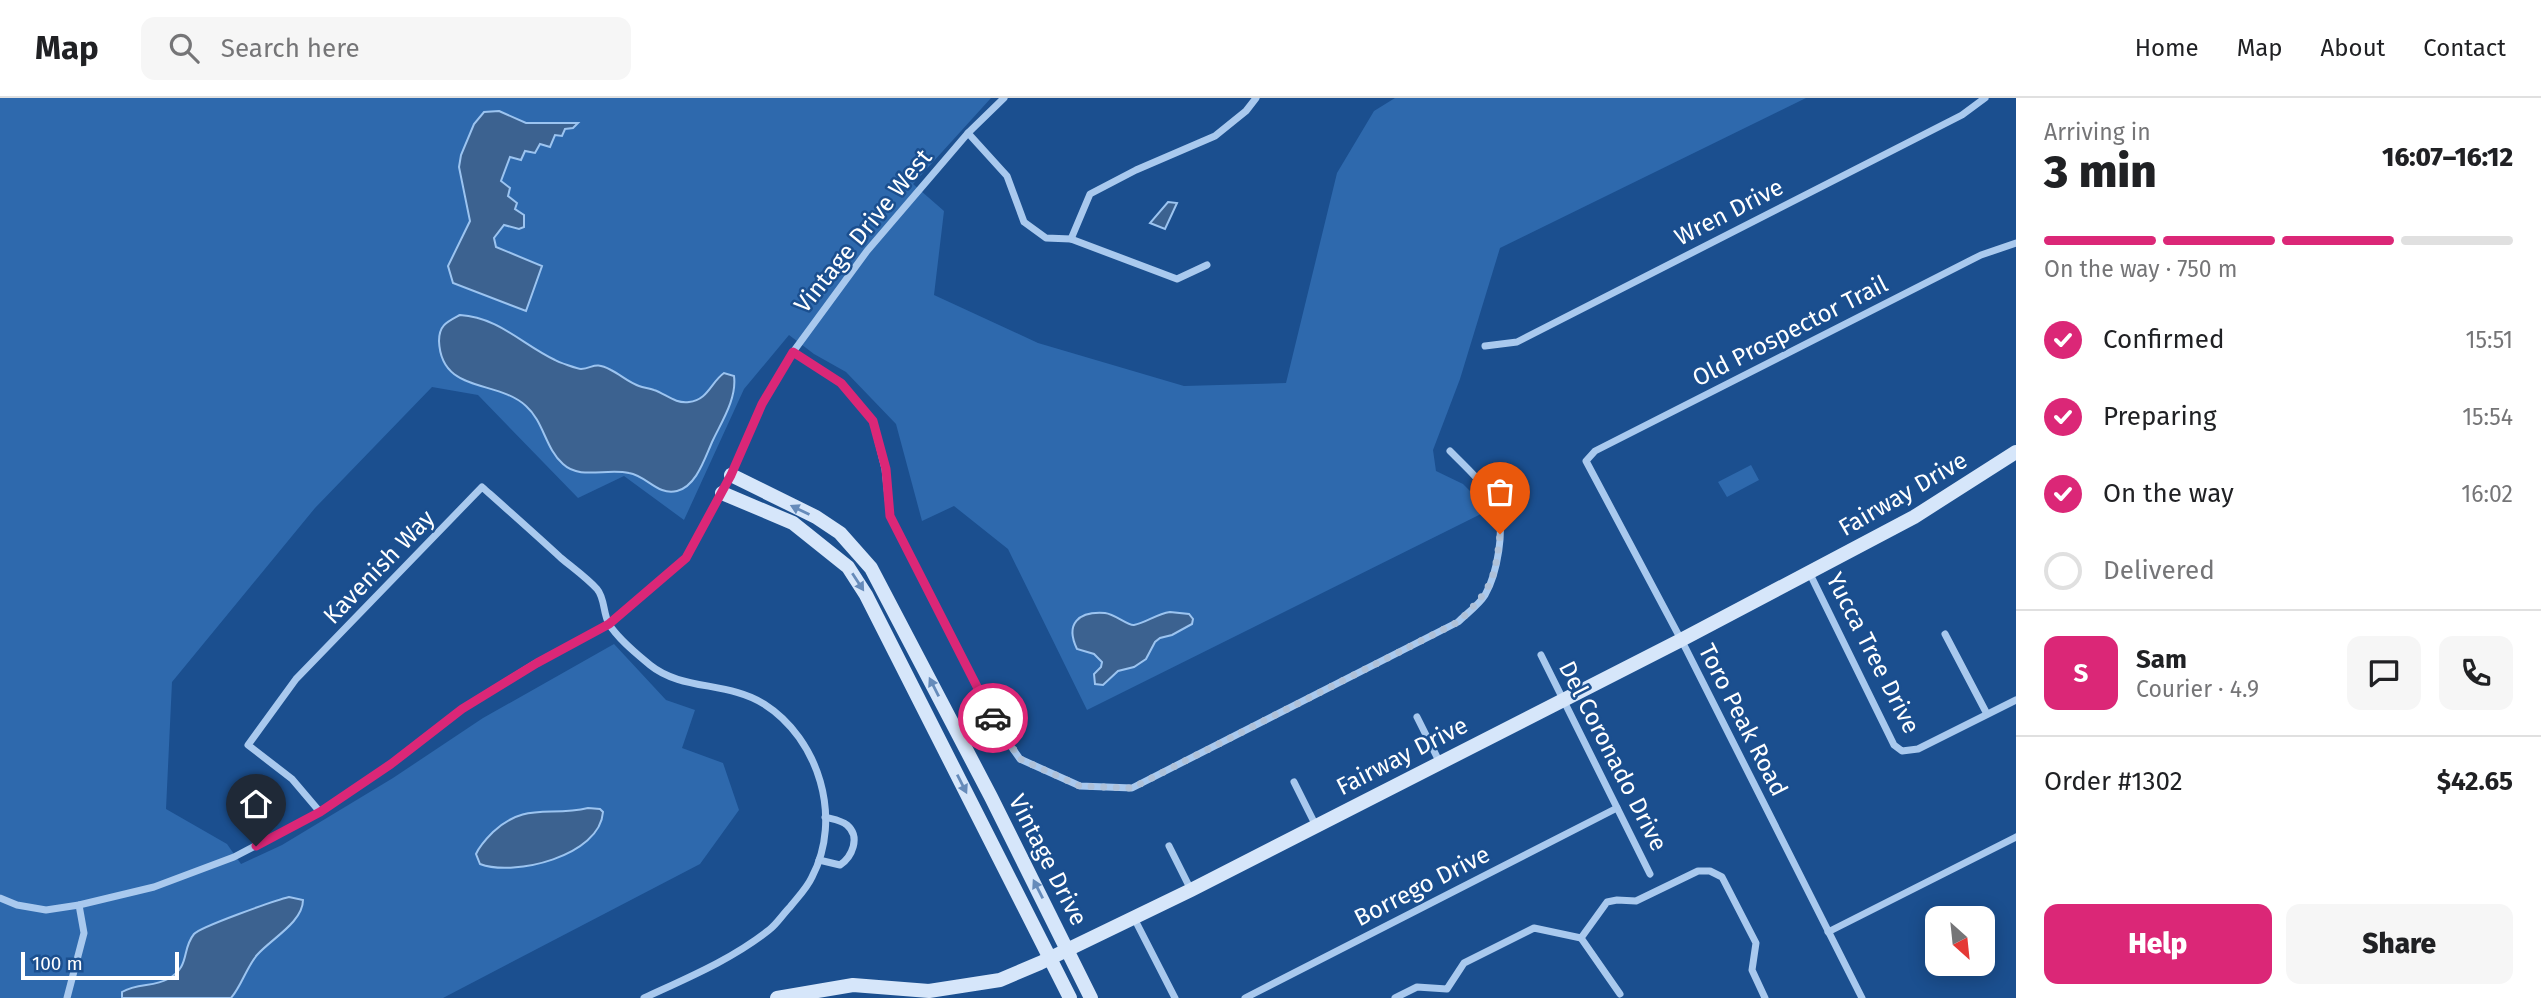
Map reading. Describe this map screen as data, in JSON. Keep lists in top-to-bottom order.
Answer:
{
  "streets": {
    "street": [
      "Wren Drive",
      "Vintage Drive West",
      "Old Prospector Trail",
      "Fairway Drive",
      "Kavenish Way",
      "Yucca Tree Drive",
      "Toro Peak Road",
      "Del Coronado Drive",
      "Vintage Drive",
      "Borrego Drive"
    ]
  },
  "crossings": [
    ["Vintage Drive West", "Kavenish Way"],
    ["Vintage Drive West", "Vintage Drive"],
    ["Old Prospector Trail", "Toro Peak Road"],
    ["Fairway Drive", "Yucca Tree Drive"],
    ["Fairway Drive", "Toro Peak Road"],
    ["Fairway Drive", "Del Coronado Drive"],
    ["Fairway Drive", "Vintage Drive"],
    ["Del Coronado Drive", "Borrego Drive"]
  ],
  "scale_bar": "100 m",
  "north": "bottom right",
  "page": {
    "header": "Map",
    "search": "Search here",
    "nav": [
      "Home",
      "Map",
      "About",
      "Contact"
    ],
    "heading": ["3 min", "Arriving in", "16:07–16:12"],
    "panel": [
      "Sam",
      "Courier · 4.9",
      "Order #1302",
      "$42.65"
    ],
    "bar": "On the way · 750 m",
    "list": [
      ["Confirmed", "15:51"],
      ["Preparing", "15:54"],
      ["On the way", "16:02"],
      "Delivered"
    ],
    "round": "S",
    "buttons": ["Help", "Share"],
    "scale": "100 m"
  }
}
